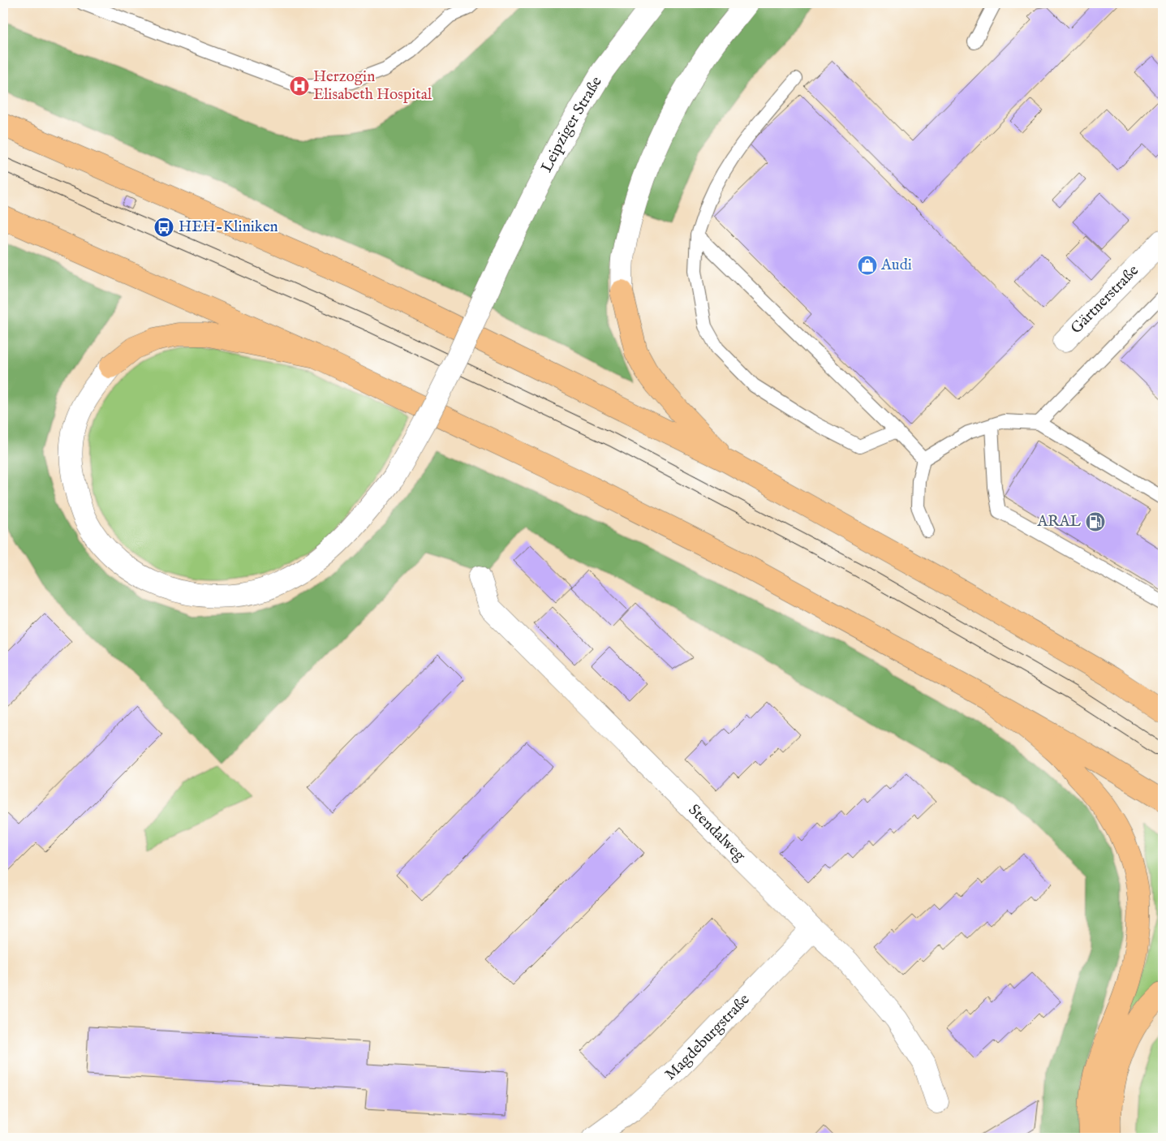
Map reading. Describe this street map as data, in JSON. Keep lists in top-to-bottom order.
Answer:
{
  "streets": {
    "street": [
      "Leipziger Straße",
      "Gärtnerstraße",
      "Stendalweg",
      "Magdeburgstraße"
    ]
  },
  "crossings": [
    ["Stendalweg", "Magdeburgstraße"]
  ],
  "places": {
    "hospital": ["Herzogin Elisabeth Hospital"],
    "bus stop": ["HEH-Kliniken"],
    "shop": ["Audi"],
    "fuel station": ["ARAL"]
  }
}
